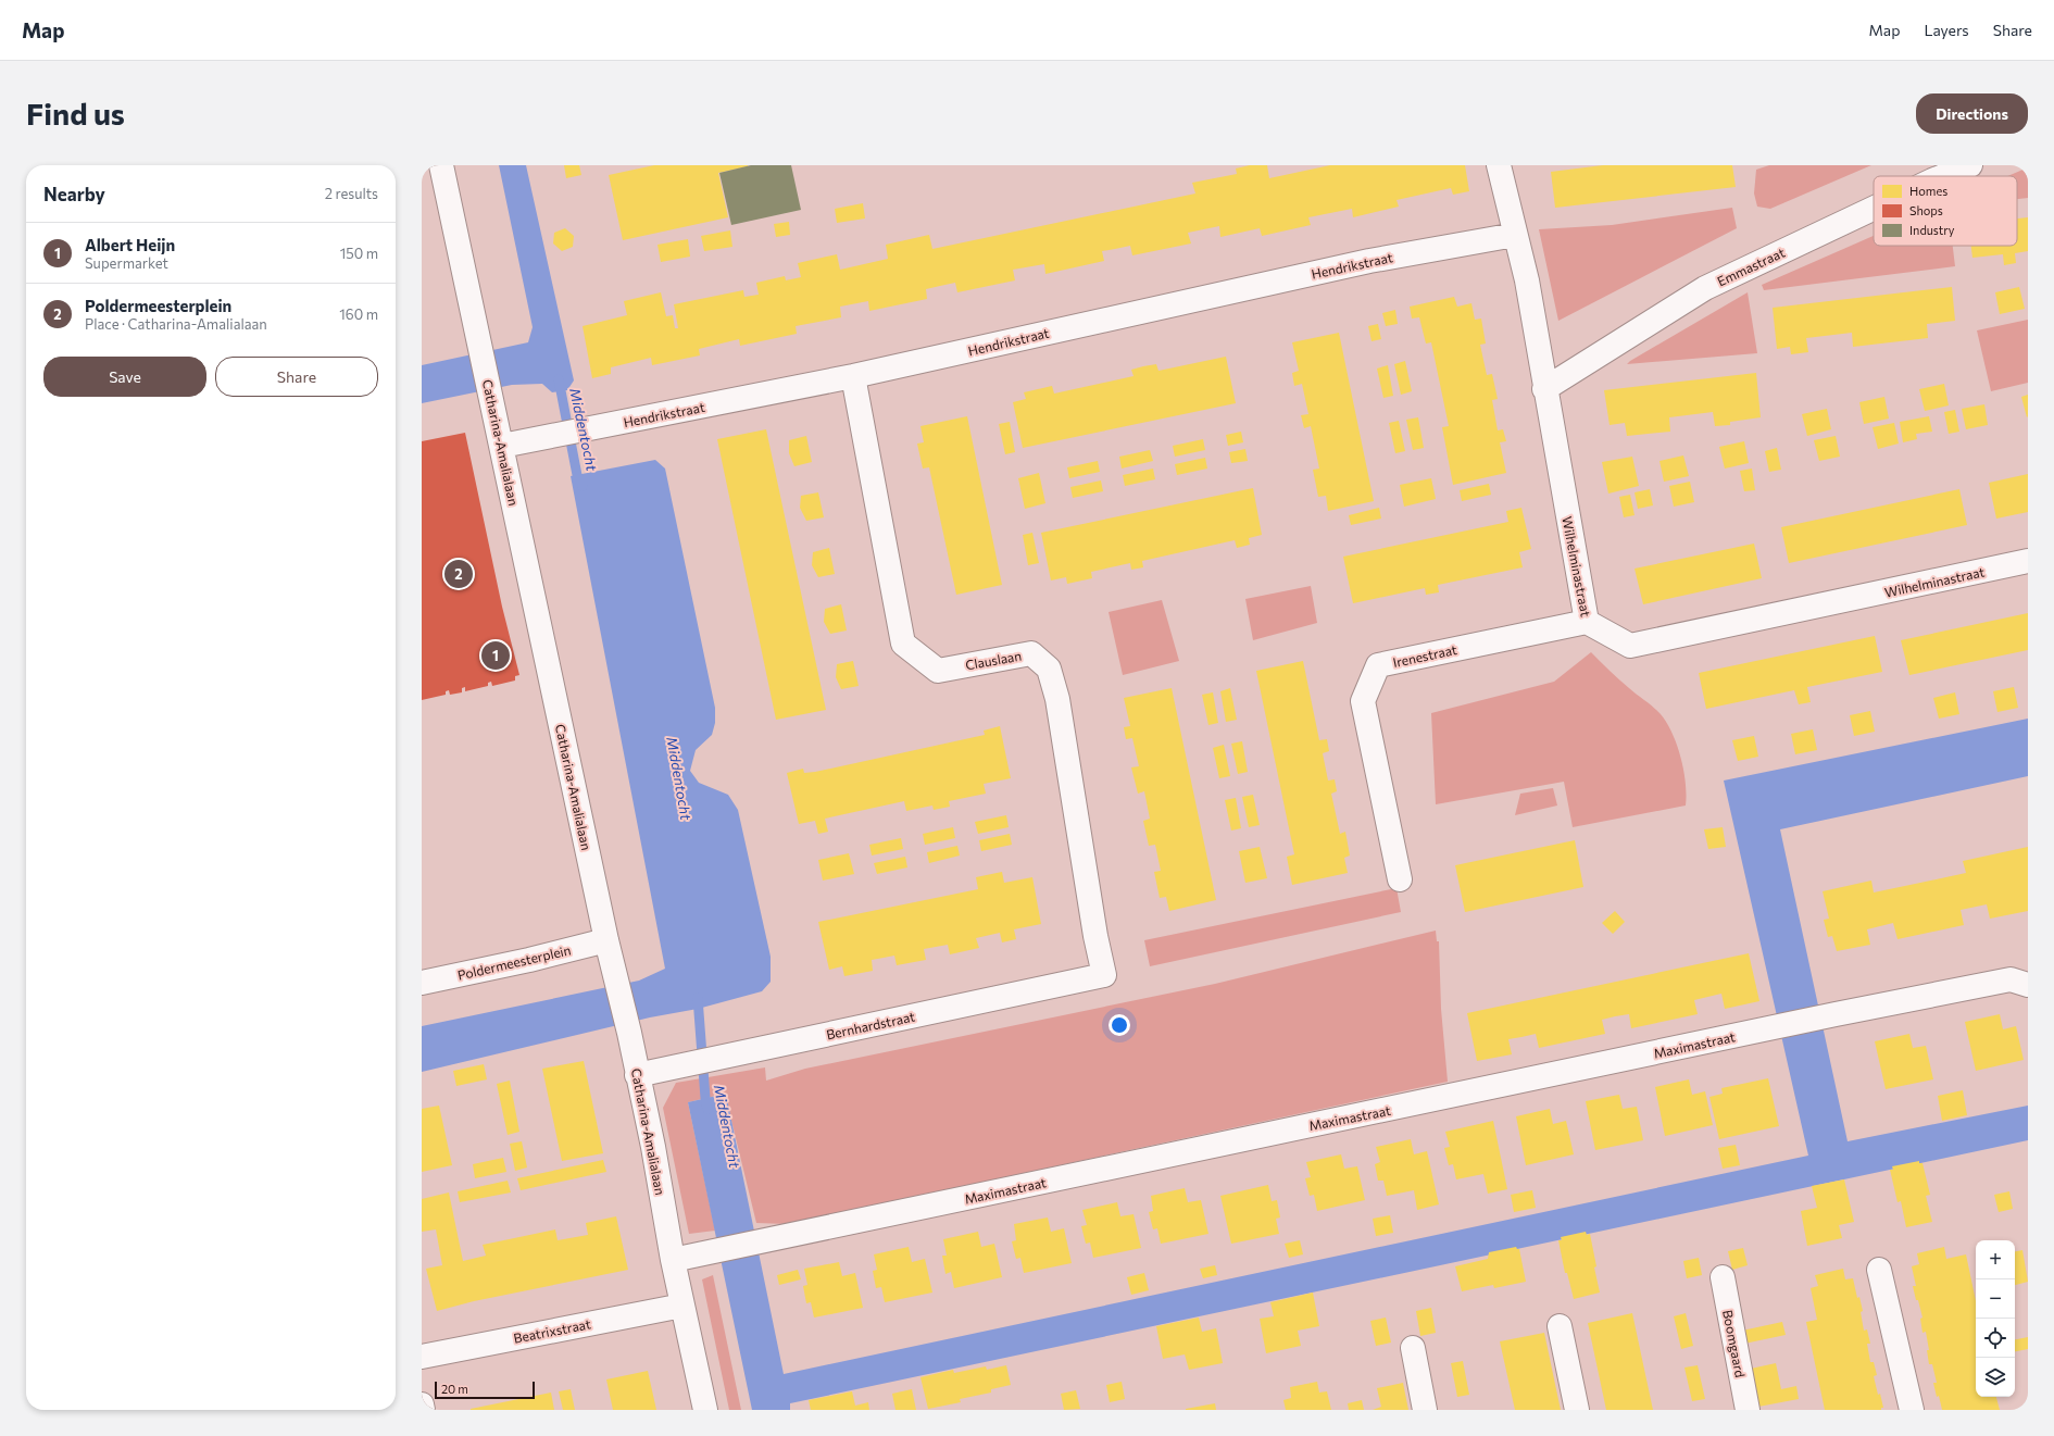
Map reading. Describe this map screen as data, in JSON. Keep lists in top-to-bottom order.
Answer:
{
  "streets": {
    "street": [
      "Hendrikstraat",
      "Emmastraat",
      "Catharina-Amalialaan",
      "Wilhelminastraat",
      "Irenestraat",
      "Clauslaan",
      "Poldermeesterplein",
      "Bernhardstraat",
      "Maximastraat",
      "Beatrixstraat",
      "Boomgaard"
    ]
  },
  "crossings": [
    ["Hendrikstraat", "Catharina-Amalialaan"],
    ["Hendrikstraat", "Wilhelminastraat"],
    ["Hendrikstraat", "Clauslaan"],
    ["Emmastraat", "Wilhelminastraat"],
    ["Catharina-Amalialaan", "Poldermeesterplein"],
    ["Catharina-Amalialaan", "Bernhardstraat"],
    ["Catharina-Amalialaan", "Maximastraat"],
    ["Catharina-Amalialaan", "Beatrixstraat"],
    ["Wilhelminastraat", "Irenestraat"],
    ["Clauslaan", "Bernhardstraat"]
  ],
  "water": ["Middentocht"],
  "legend": ["Homes", "Shops", "Industry"],
  "scale_bar": "20 m",
  "page": {
    "header": "Map",
    "nav": ["Map", "Layers", "Share"],
    "buttons": [
      "Directions",
      ["Save", "Share"]
    ],
    "title": "Find us",
    "heading": ["Nearby", "2 results"],
    "list": [
      {
        "mark": "1",
        "name": "Albert Heijn",
        "note": "Supermarket",
        "value": "150 m"
      },
      {
        "mark": "2",
        "name": "Poldermeesterplein",
        "note": "Place · Catharina-Amalialaan",
        "value": "160 m"
      }
    ],
    "pins": ["2", "1"],
    "map_buttons": ["+", "−"],
    "scale": "20 m"
  }
}
